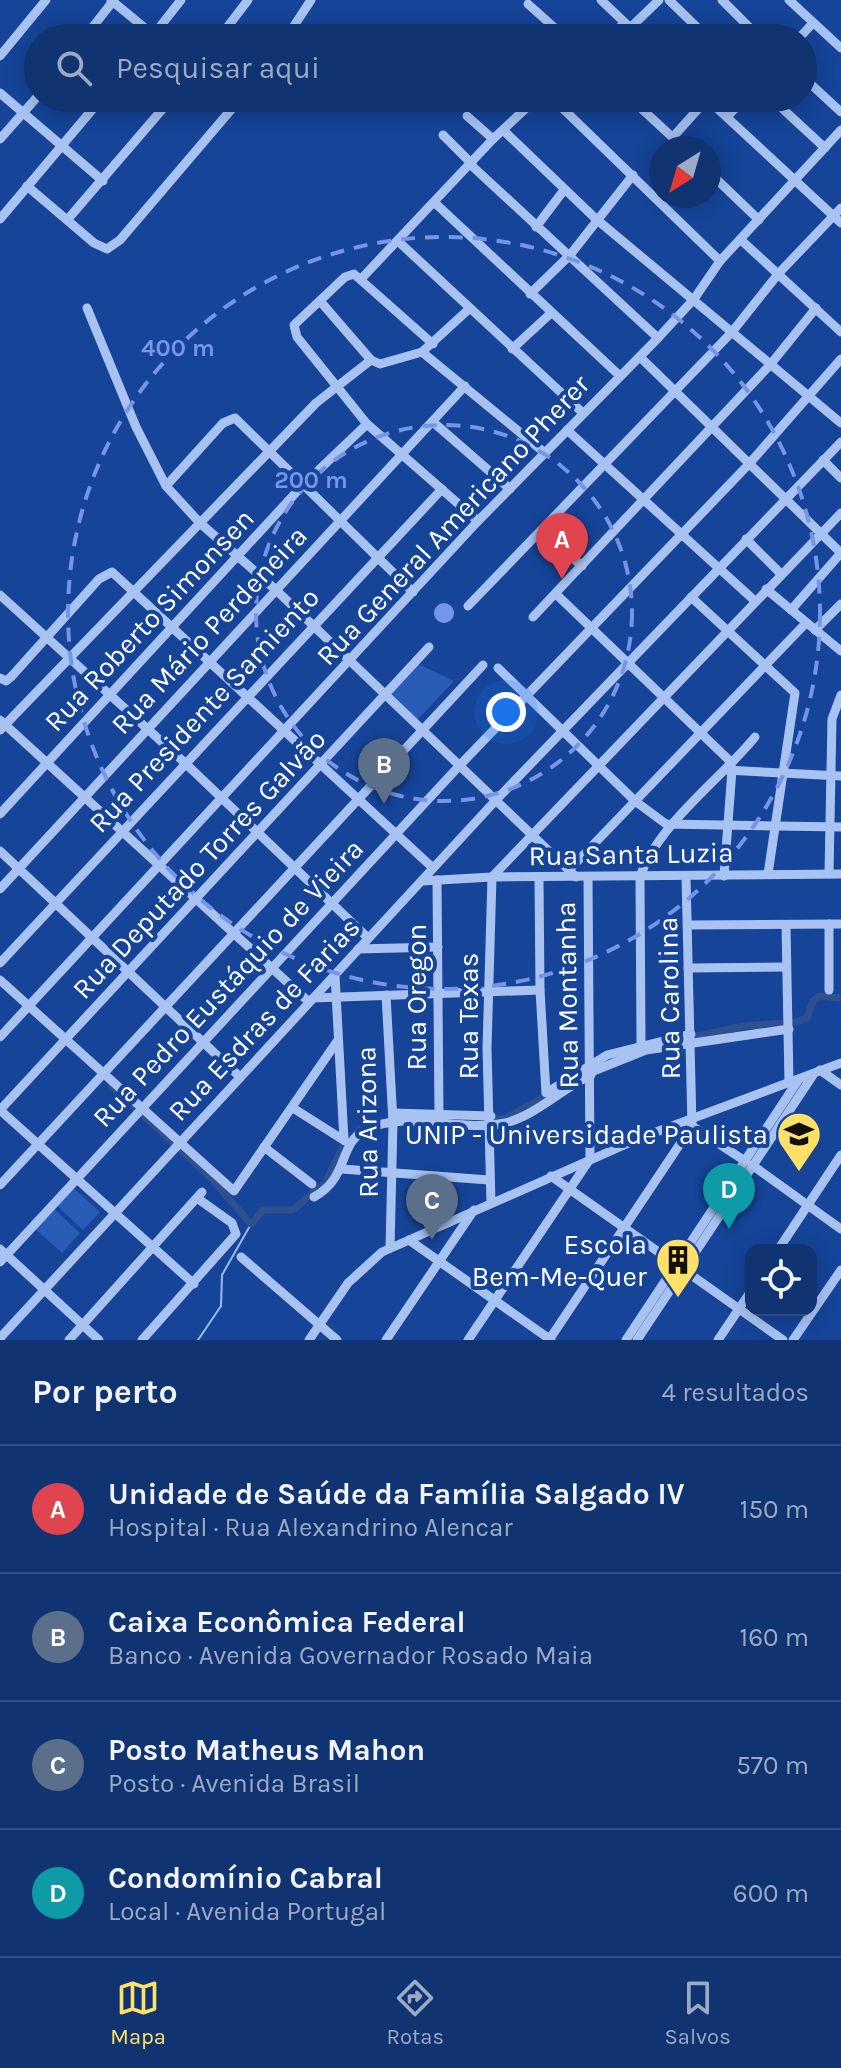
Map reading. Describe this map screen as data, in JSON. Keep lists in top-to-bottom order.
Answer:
{
  "streets": {
    "street": [
      "Rua General Americano Pherer",
      "Rua Roberto Simonsen",
      "Rua Mário Perdeneira",
      "Rua Presidente Samiento",
      "Rua Santa Luzia",
      "Rua Deputado Torres Galvão",
      "Rua Pedro Eustáquio de Vieira",
      "Rua Montanha",
      "Rua Oregon",
      "Rua Carolina",
      "Rua Texas",
      "Rua Esdras de Farias",
      "Rua Arizona"
    ]
  },
  "crossings": [
    ["Rua Santa Luzia", "Rua Montanha"],
    ["Rua Santa Luzia", "Rua Oregon"],
    ["Rua Santa Luzia", "Rua Carolina"],
    ["Rua Santa Luzia", "Rua Texas"],
    ["Rua Santa Luzia", "Rua Esdras de Farias"]
  ],
  "places": {
    "school or university": ["UNIP - Universidade Paulista"],
    "building": ["Escola Bem-Me-Quer"]
  },
  "north": "bottom left",
  "page": {
    "search": "Pesquisar aqui",
    "pins": [
      "A",
      "B",
      "D",
      "C"
    ],
    "heading": ["Por perto", "4 resultados"],
    "list": [
      {
        "mark": "A",
        "name": "Unidade de Saúde da Família Salgado IV",
        "note": "Hospital · Rua Alexandrino Alencar",
        "value": "150 m"
      },
      {
        "mark": "B",
        "name": "Caixa Econômica Federal",
        "note": "Banco · Avenida Governador Rosado Maia",
        "value": "160 m"
      },
      {
        "mark": "C",
        "name": "Posto Matheus Mahon",
        "note": "Posto · Avenida Brasil",
        "value": "570 m"
      },
      {
        "mark": "D",
        "name": "Condomínio Cabral",
        "note": "Local · Avenida Portugal",
        "value": "600 m"
      }
    ],
    "nav": ["Mapa", "Rotas", "Salvos"]
  },
  "rings": ["400 m", "200 m"]
}
